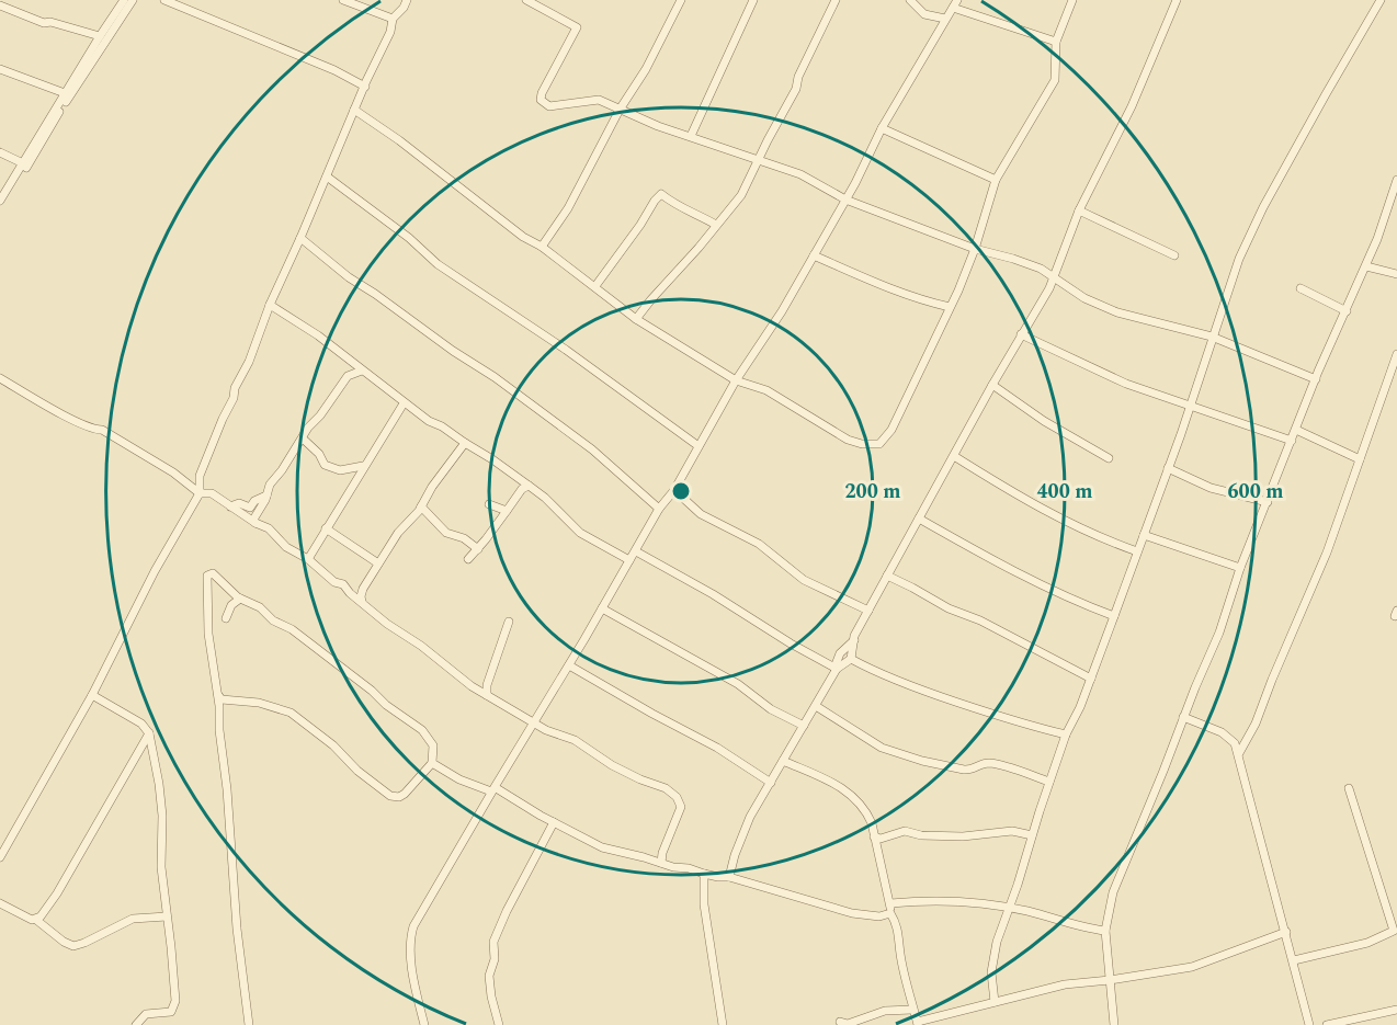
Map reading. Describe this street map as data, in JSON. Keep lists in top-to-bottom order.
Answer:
{
  "rings": ["200 m", "400 m", "600 m"]
}
